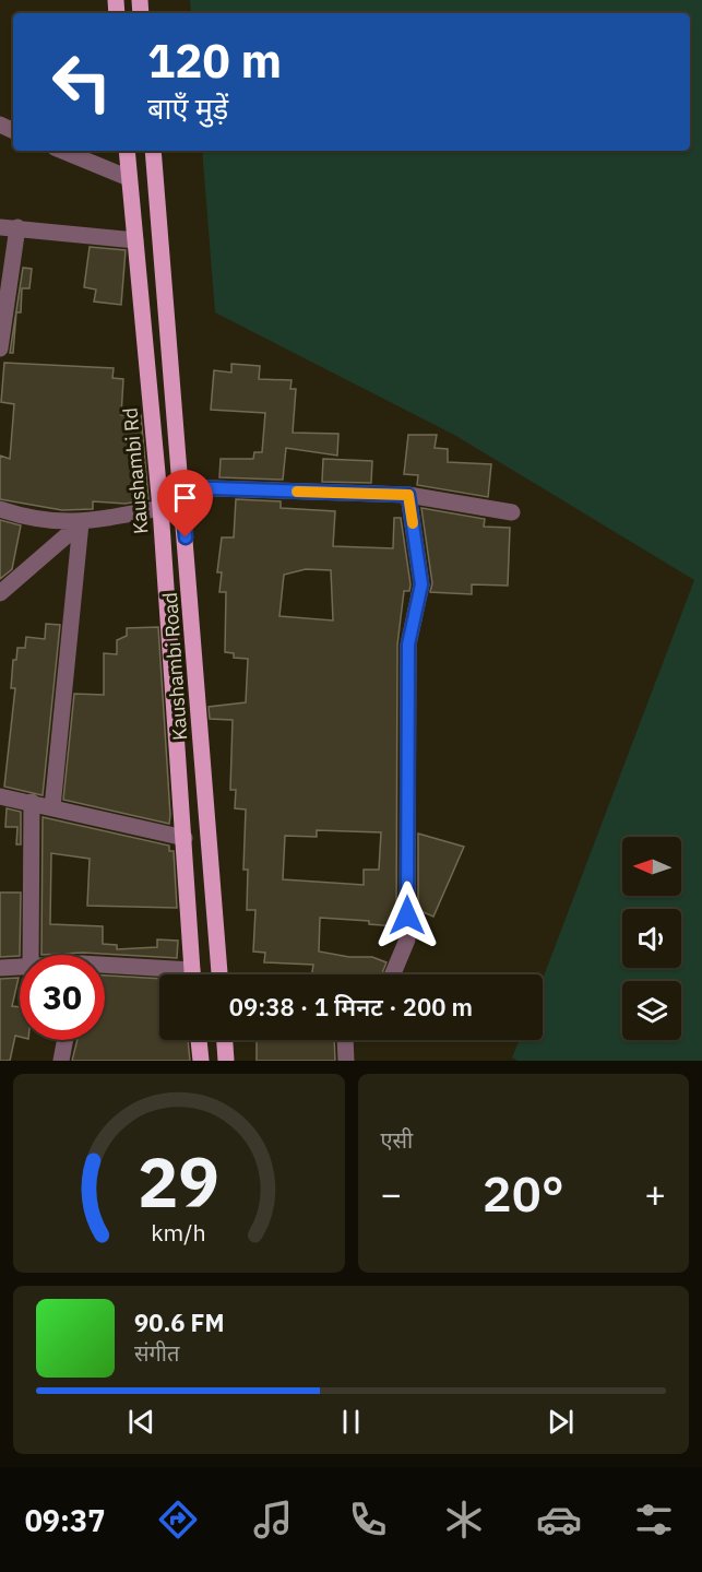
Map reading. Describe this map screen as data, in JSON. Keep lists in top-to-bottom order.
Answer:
{
  "streets": {
    "main road": ["Kaushambi Rd", "Kaushambi Road"]
  },
  "north": "left",
  "page": {
    "turn": ["120 m", "बाएँ मुड़ें"],
    "limit": "30",
    "trip": "09:38 · 1 मिनट · 200 m",
    "tile": "एसी",
    "heat": ["−", "20°", "+"],
    "song": ["90.6 FM", "संगीत"],
    "tabs": "09:37",
    "gauge": ["29", "km/h"]
  }
}
